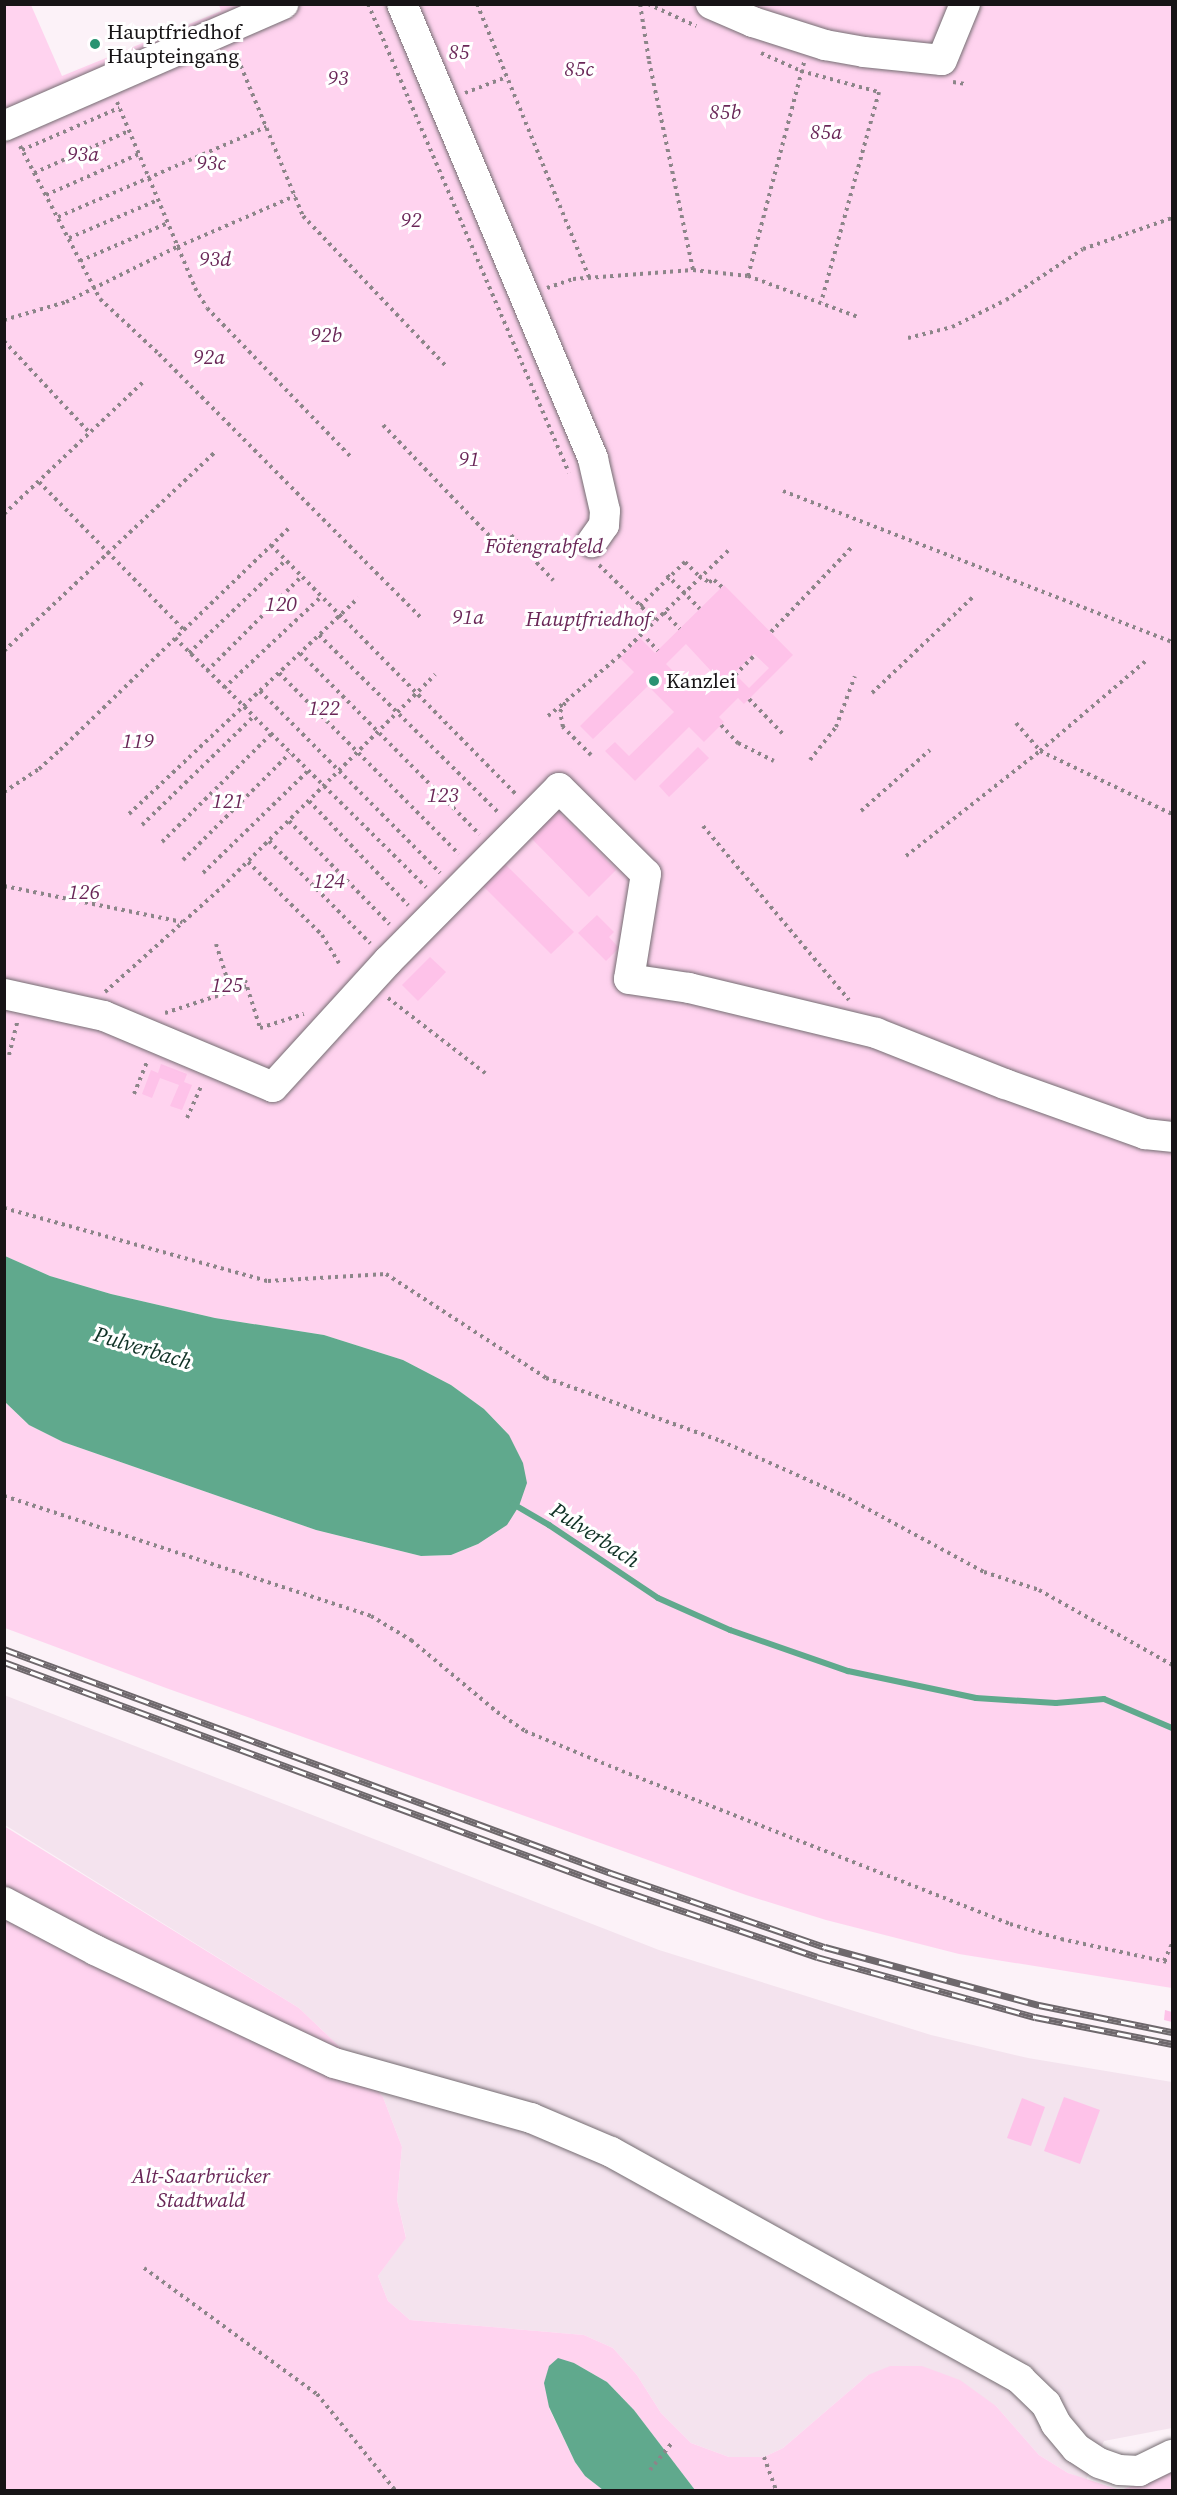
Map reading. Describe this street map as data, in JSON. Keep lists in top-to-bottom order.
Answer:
{
  "water": ["Pulverbach"],
  "parks": [
    "85",
    "85c",
    "93",
    "85b",
    "85a",
    "93a",
    "93c",
    "92",
    "93d",
    "92b",
    "92a",
    "91",
    "Fötengrabfeld",
    "120",
    "91a",
    "Hauptfriedhof",
    "122",
    "119",
    "123",
    "121",
    "124",
    "126",
    "125",
    "Alt-Saarbrücker Stadtwald"
  ],
  "places": ["Hauptfriedhof Haupteingang", "Kanzlei"]
}
